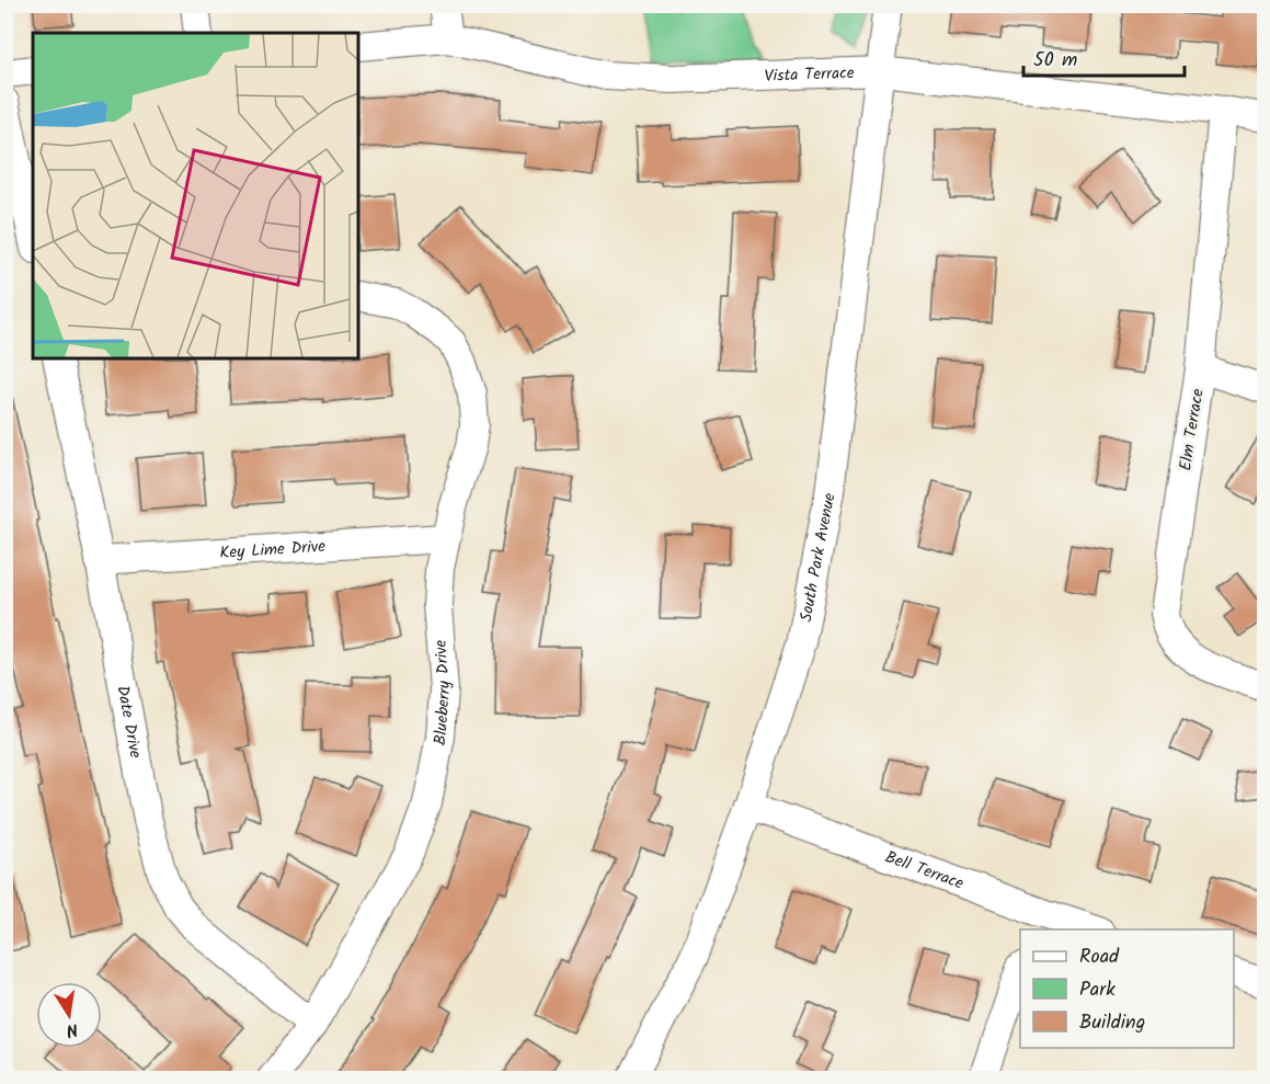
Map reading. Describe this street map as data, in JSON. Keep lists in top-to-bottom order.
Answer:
{
  "streets": {
    "street": [
      "Vista Terrace",
      "Elm Terrace",
      "Key Lime Drive",
      "South Park Avenue",
      "Blueberry Drive",
      "Date Drive",
      "Bell Terrace"
    ]
  },
  "crossings": [
    ["Vista Terrace", "Elm Terrace"],
    ["Vista Terrace", "South Park Avenue"],
    ["Key Lime Drive", "Blueberry Drive"],
    ["Key Lime Drive", "Date Drive"],
    ["South Park Avenue", "Bell Terrace"],
    ["Blueberry Drive", "Date Drive"]
  ],
  "legend": ["Road", "Park", "Building"],
  "scale_bar": "50 m",
  "north": "bottom"
}
